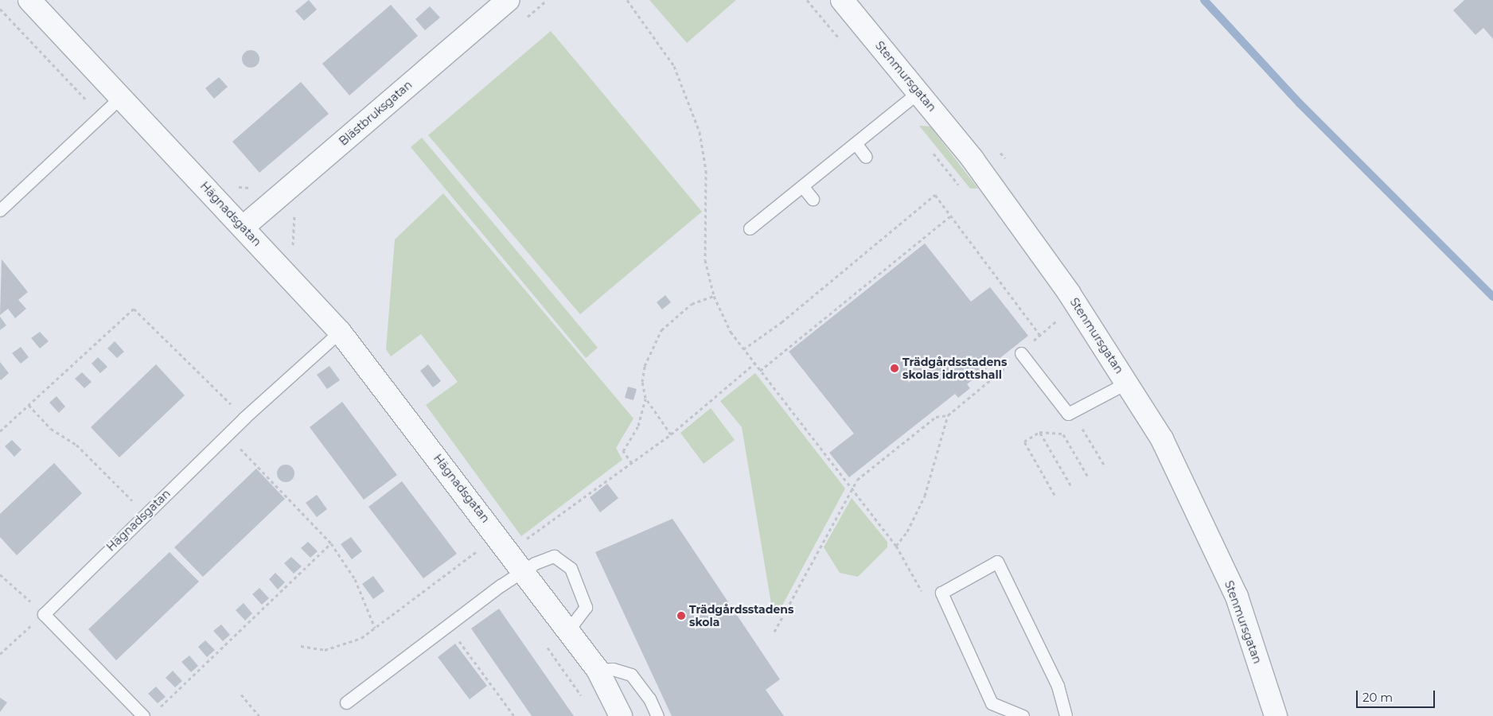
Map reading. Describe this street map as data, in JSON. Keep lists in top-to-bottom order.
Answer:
{
  "streets": {
    "street": ["Stenmursgatan", "Blästbruksgatan", "Hägnadsgatan"]
  },
  "crossings": [
    ["Blästbruksgatan", "Hägnadsgatan"]
  ],
  "places": ["Trädgårdsstadens skolas idrottshall", "Trädgårdsstadens skola"],
  "scale_bar": "20 m"
}
